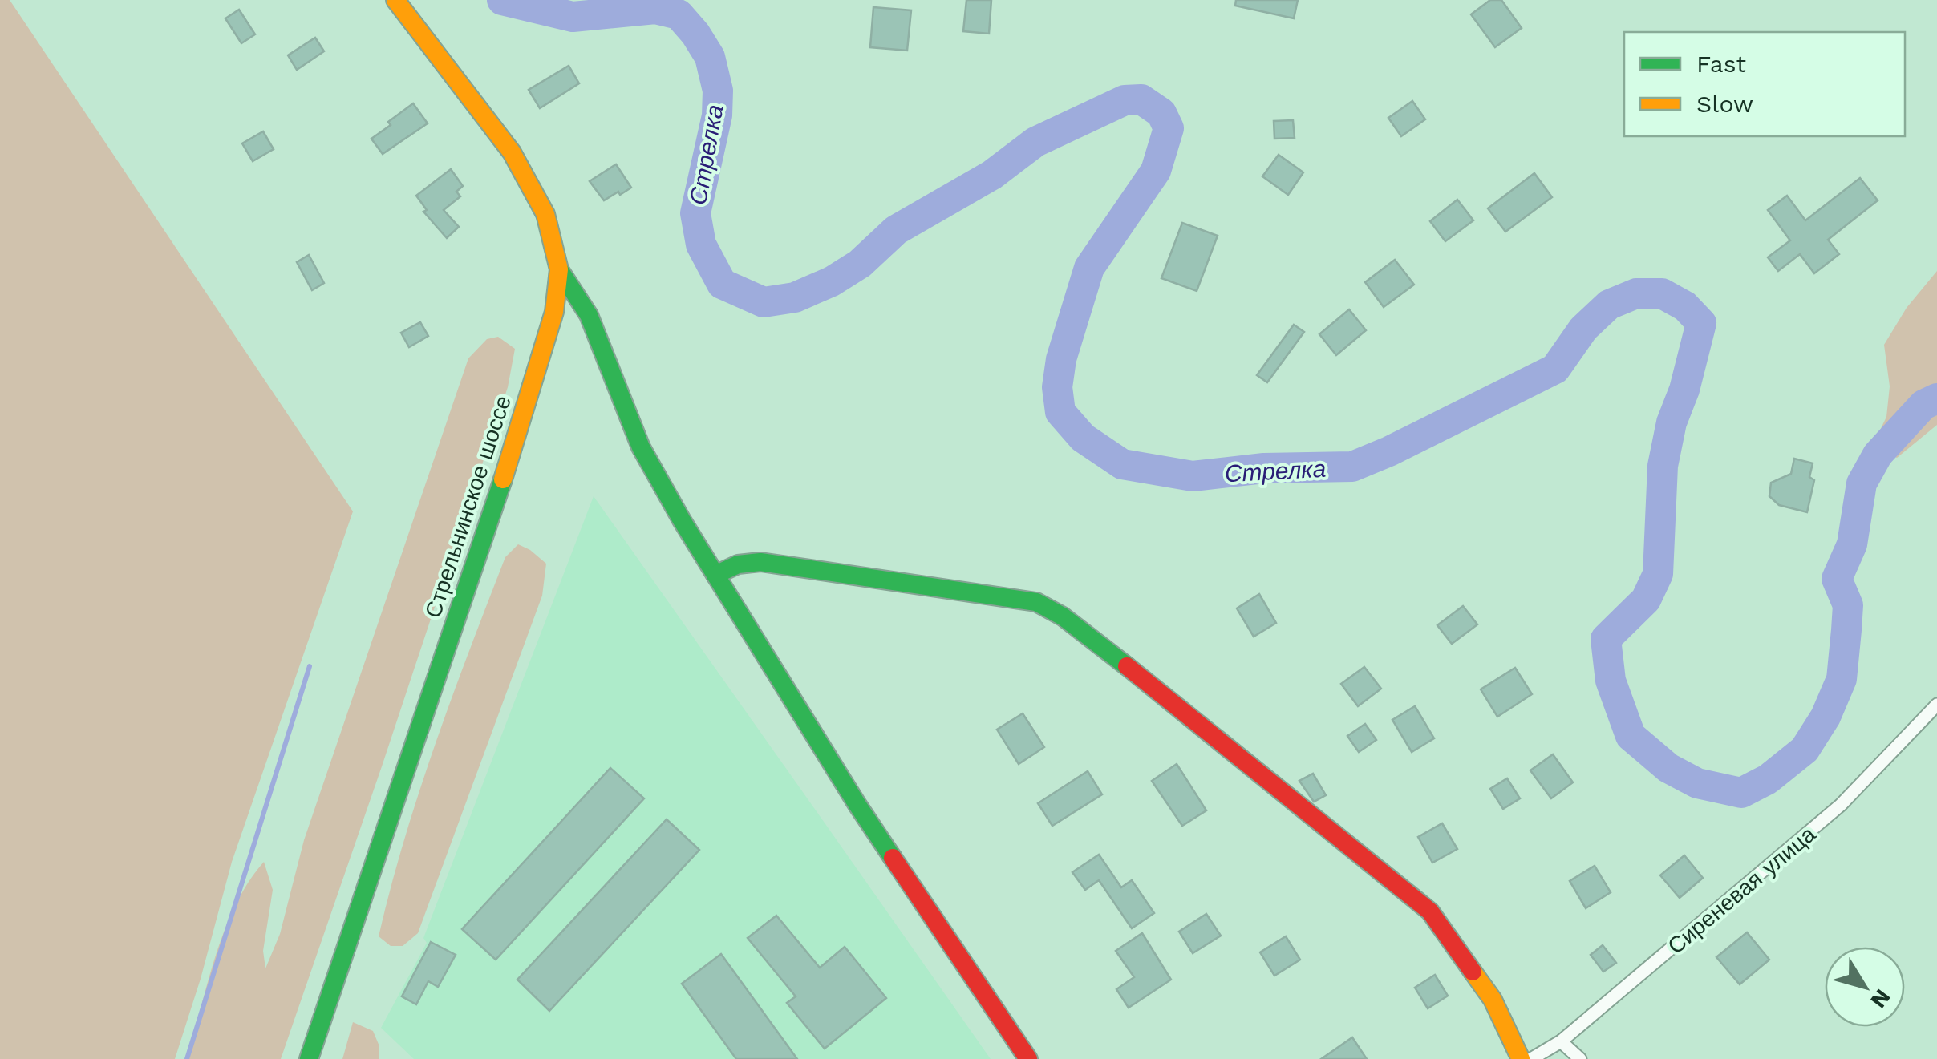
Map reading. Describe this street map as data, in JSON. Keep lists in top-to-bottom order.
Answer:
{
  "streets": {
    "street": ["Стрельнинское шоссе", "Сиреневая улица"]
  },
  "water": ["Стрелка"],
  "legend": ["Fast", "Slow"],
  "north": "bottom right"
}
